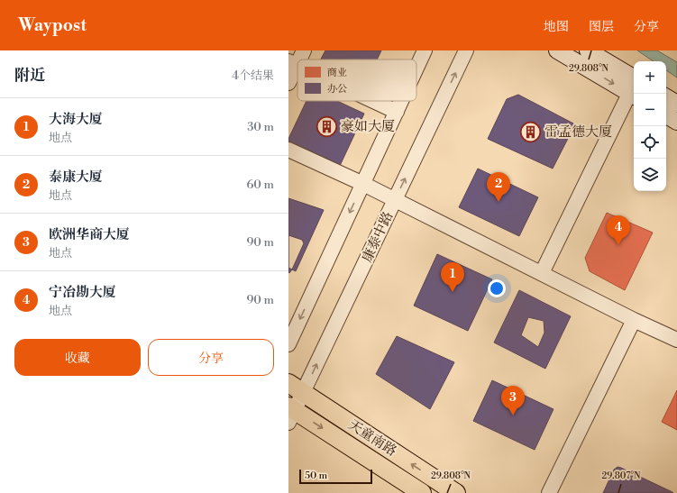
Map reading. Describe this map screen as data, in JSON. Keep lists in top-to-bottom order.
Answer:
{
  "streets": {
    "main road": ["天童南路"],
    "street": ["康泰中路"]
  },
  "crossings": [
    ["康泰中路", "天童南路"]
  ],
  "places": {
    "building": ["豪如大厦", "雷孟德大厦"]
  },
  "legend": ["商业", "办公"],
  "scale_bar": "50 m",
  "page": {
    "header": "Waypost",
    "nav": ["地图", "图层", "分享"],
    "heading": ["附近", "4个结果"],
    "map_buttons": ["+", "−"],
    "list": [
      {
        "mark": "1",
        "name": "大海大厦",
        "note": "地点",
        "value": "30 m"
      },
      {
        "mark": "2",
        "name": "泰康大厦",
        "note": "地点",
        "value": "60 m"
      },
      {
        "mark": "3",
        "name": "欧洲华商大厦",
        "note": "地点",
        "value": "90 m"
      },
      {
        "mark": "4",
        "name": "宁冶勘大厦",
        "note": "地点",
        "value": "90 m"
      }
    ],
    "pins": [
      "2",
      "4",
      "1",
      "3"
    ],
    "buttons": ["收藏", "分享"],
    "scale": "50 m"
  },
  "coordinates": ["29.808°N", "29.807°N"]
}
